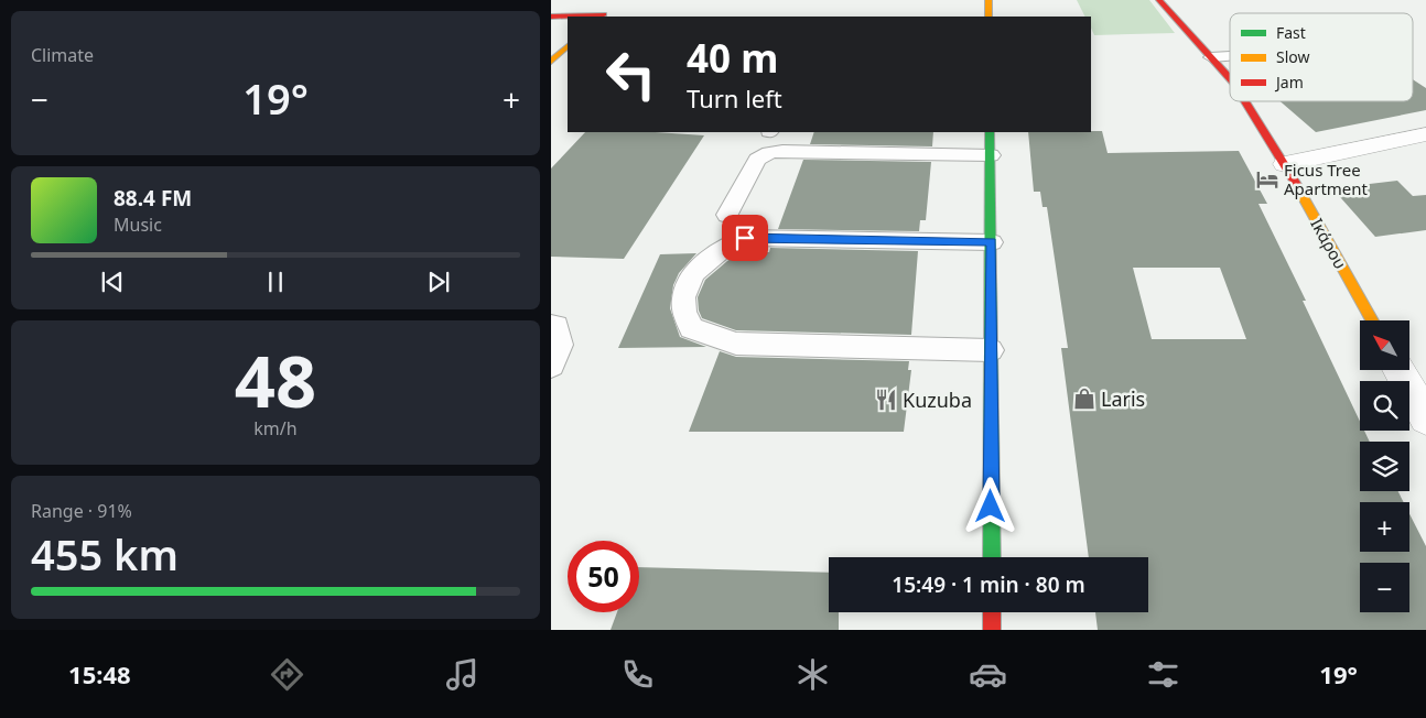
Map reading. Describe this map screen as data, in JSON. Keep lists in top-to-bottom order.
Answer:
{
  "streets": {
    "street": ["Ικάρου"]
  },
  "places": {
    "hotel": ["Ficus Tree Apartment"],
    "shop": ["Laris"],
    "restaurant": ["Kuzuba"]
  },
  "legend": ["Fast", "Slow", "Jam"],
  "north": "top left",
  "page": {
    "tile": [
      "Climate",
      ["48", "km/h"],
      ["Range · 91%", "455 km"]
    ],
    "turn": ["40 m", "Turn left"],
    "heat": ["−", "19°", "+"],
    "song": ["88.4 FM", "Music"],
    "map_buttons": ["+", "−"],
    "limit": "50",
    "trip": "15:49 · 1 min · 80 m",
    "tabs": ["15:48", "19°"]
  }
}
